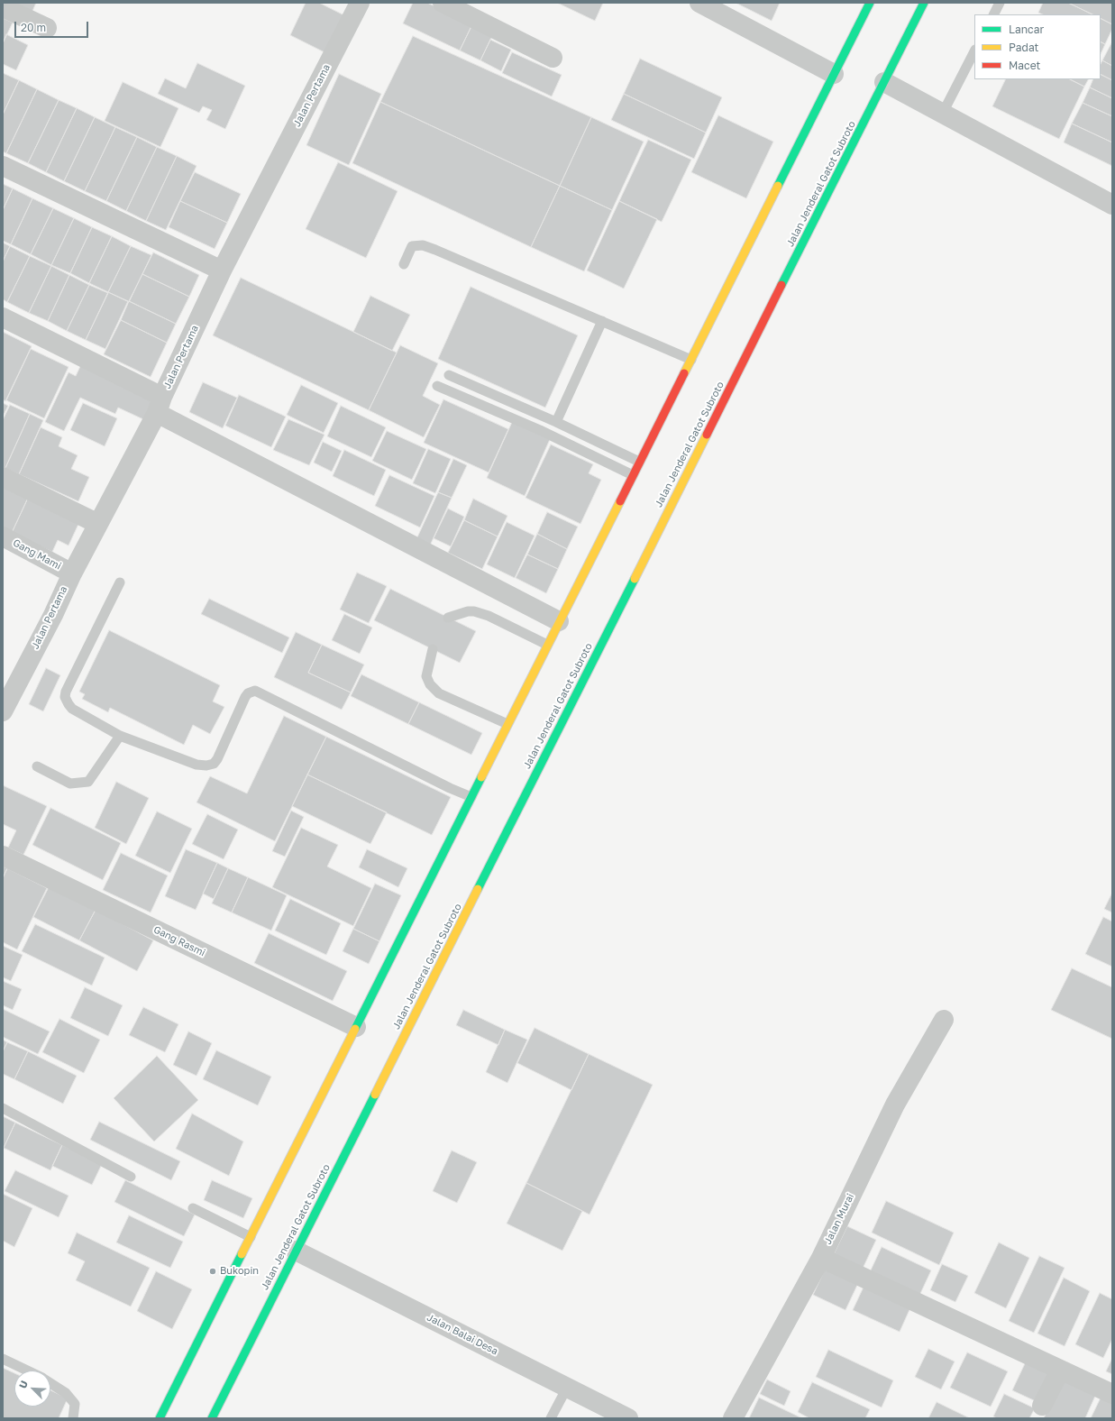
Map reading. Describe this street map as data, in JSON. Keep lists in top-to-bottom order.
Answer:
{
  "streets": {
    "main road": ["Jalan Jenderal Gatot Subroto"],
    "street": [
      "Jalan Pertama",
      "Gang Mami",
      "Gang Rasmi",
      "Jalan Murai",
      "Jalan Balai Desa"
    ]
  },
  "crossings": [
    ["Jalan Pertama", "Gang Mami"],
    ["Jalan Jenderal Gatot Subroto", "Jalan Balai Desa"]
  ],
  "places": ["Bukopin"],
  "legend": ["Lancar", "Padat", "Macet"],
  "scale_bar": "20 m",
  "north": "top left"
}
